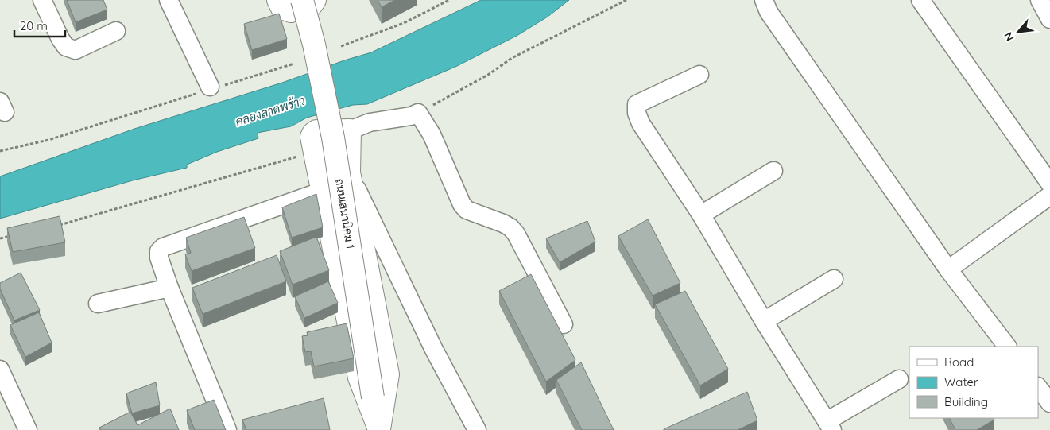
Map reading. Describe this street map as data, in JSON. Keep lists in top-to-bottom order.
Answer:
{
  "streets": {
    "street": ["ถนนเสนานิคม 1"]
  },
  "water": ["คลองลาดพร้าว"],
  "legend": ["Road", "Water", "Building"],
  "scale_bar": "20 m",
  "north": "bottom left"
}
